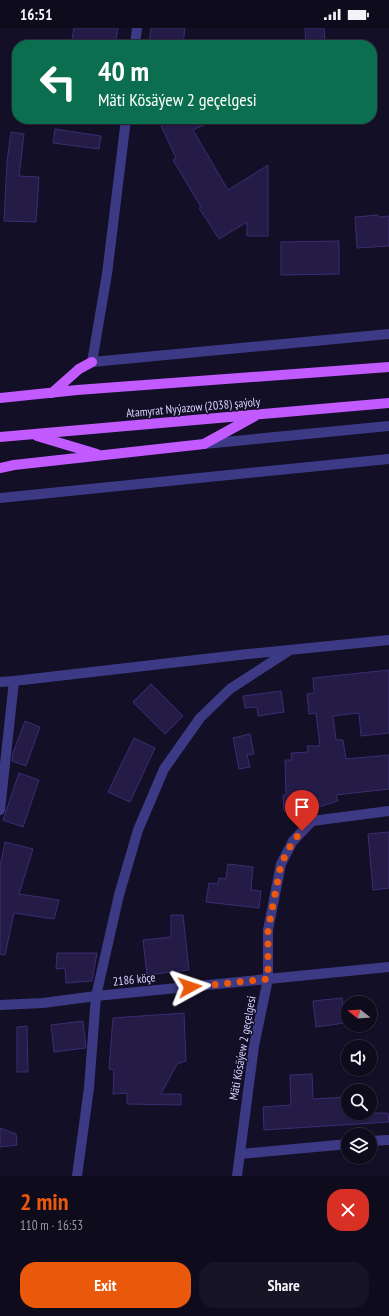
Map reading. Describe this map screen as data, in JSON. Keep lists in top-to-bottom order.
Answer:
{
  "streets": {
    "main road": ["Atamyrat Nyýazow (2038) şaýoly"],
    "street": ["2186 köçe", "Mäti Kösäýew 2 geçelgesi"]
  },
  "crossings": [
    ["2186 köçe", "Mäti Kösäýew 2 geçelgesi"]
  ],
  "north": "left",
  "page": {
    "status": "16:51",
    "turn": ["40 m", "Mäti Kösäýew 2 geçelgesi"],
    "heading": ["2 min", "110 m · 16:53"],
    "buttons": ["Exit", "Share"]
  }
}
